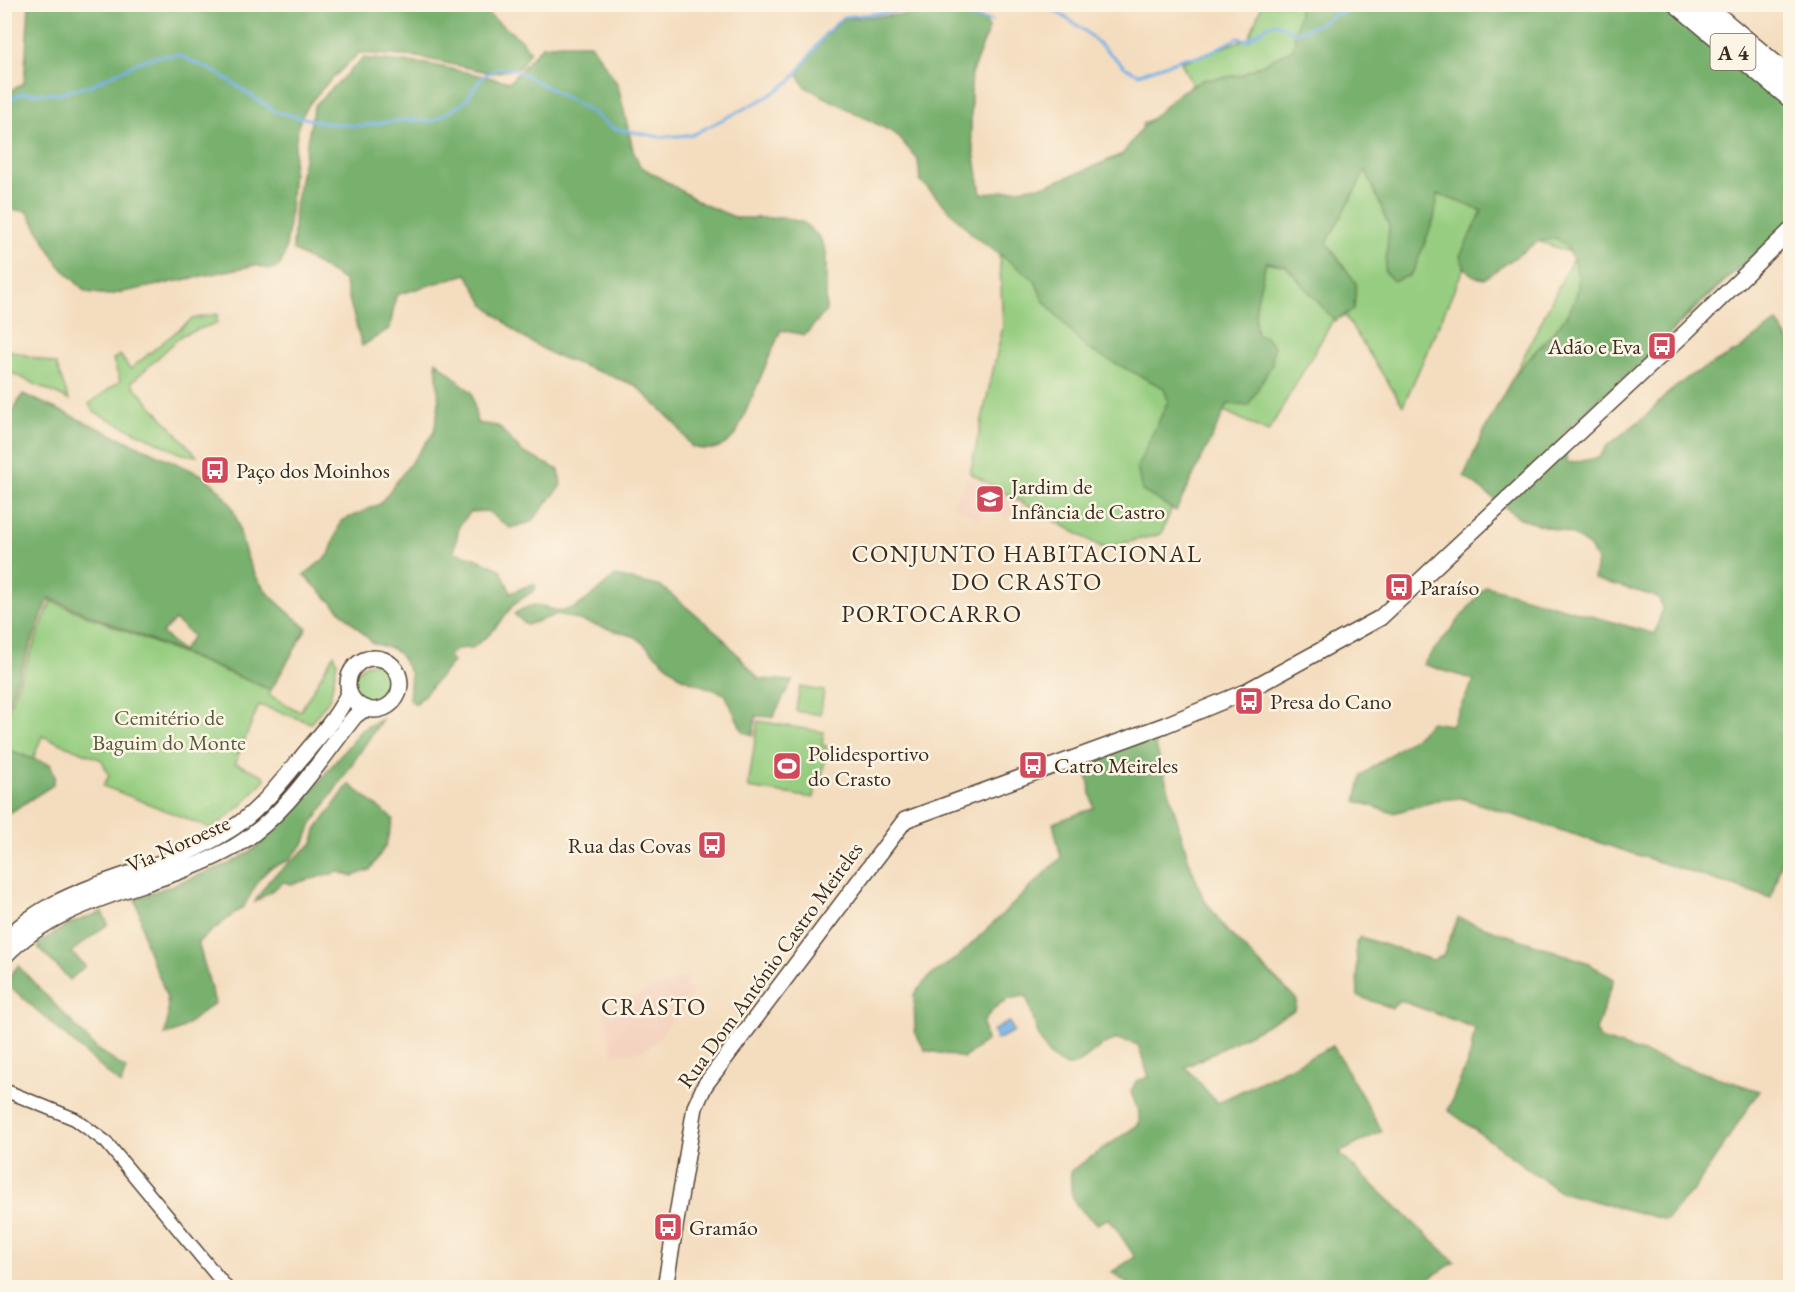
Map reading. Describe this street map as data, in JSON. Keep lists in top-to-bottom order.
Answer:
{
  "streets": {
    "highway": ["A 4"],
    "main road": ["Via Noroeste", "Rua Dom António Castro Meireles"]
  },
  "districts": ["CONJUNTO HABITACIONAL DO CRASTO", "PORTOCARRO", "CRASTO"],
  "parks": ["Cemitério de Baguim do Monte"],
  "places": {
    "bus stop": [
      "Adão e Eva",
      "Paço dos Moinhos",
      "Paraíso",
      "Presa do Cano",
      "Catro Meireles",
      "Rua das Covas",
      "Gramão"
    ],
    "school or university": ["Jardim de Infância de Castro"],
    "sports": ["Polidesportivo do Crasto"]
  }
}
